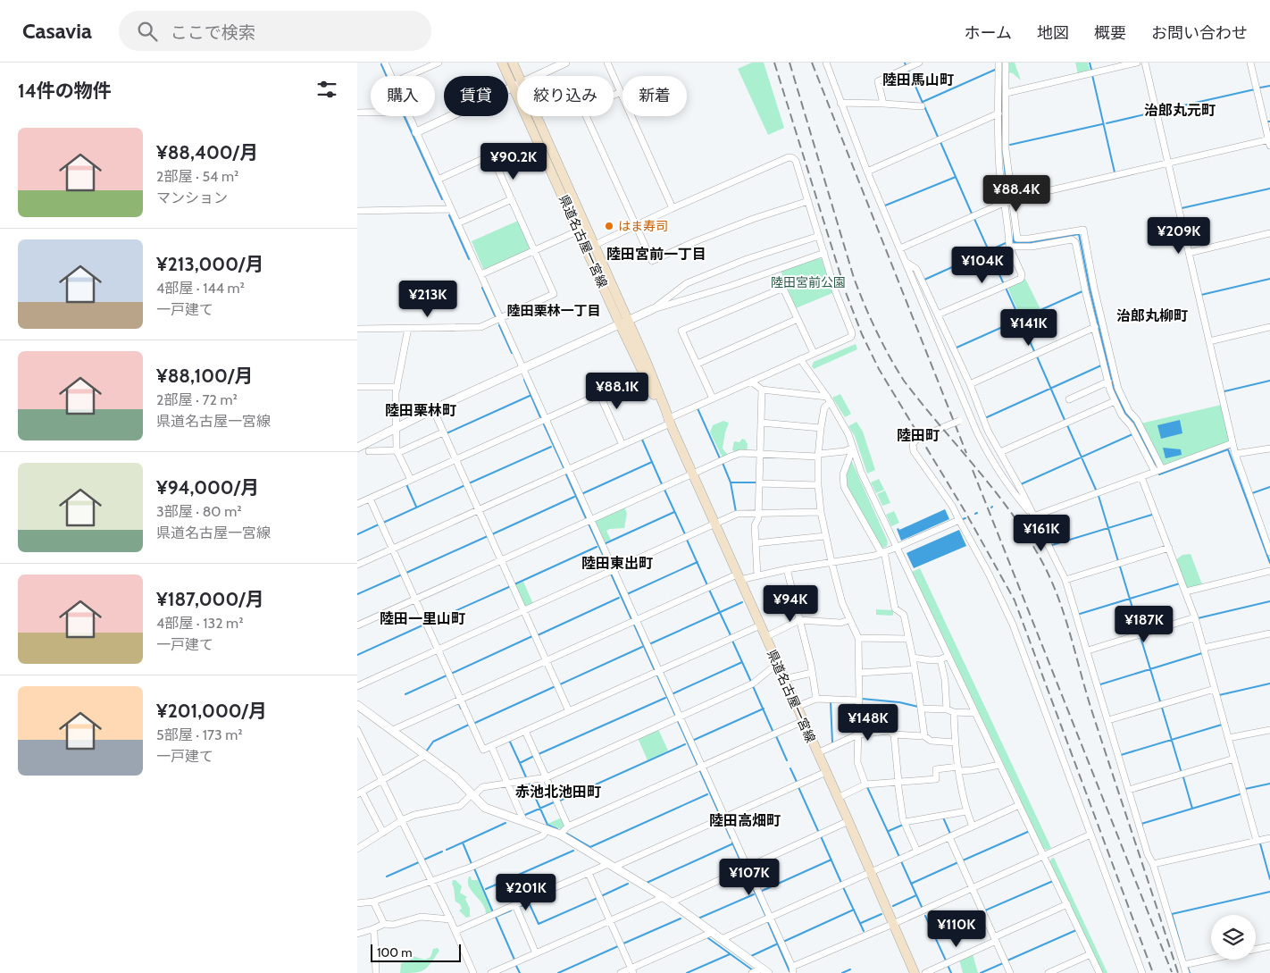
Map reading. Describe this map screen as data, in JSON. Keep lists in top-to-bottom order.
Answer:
{
  "streets": {
    "main road": ["県道名古屋一宮線"]
  },
  "districts": [
    "陸田馬山町",
    "治郎丸元町",
    "陸田宮前一丁目",
    "陸田栗林一丁目",
    "治郎丸柳町",
    "陸田栗林町",
    "陸田町",
    "陸田東出町",
    "陸田一里山町",
    "赤池北池田町",
    "陸田高畑町"
  ],
  "parks": ["陸田宮前公園"],
  "places": ["はま寿司"],
  "scale_bar": "100 m",
  "page": {
    "header": "Casavia",
    "search": "ここで検索",
    "nav": [
      "ホーム",
      "地図",
      "概要",
      "お問い合わせ"
    ],
    "heading": "14件の物件",
    "chip": [
      "購入",
      "賃貸",
      "絞り込み",
      "新着"
    ],
    "list": [
      {
        "name": "¥88,400/月",
        "note": "2部屋 · 54 m² · マンション"
      },
      {
        "name": "¥213,000/月",
        "note": "4部屋 · 144 m² · 一戸建て"
      },
      {
        "name": "¥88,100/月",
        "note": "2部屋 · 72 m² · 県道名古屋一宮線"
      },
      {
        "name": "¥94,000/月",
        "note": "3部屋 · 80 m² · 県道名古屋一宮線"
      },
      {
        "name": "¥187,000/月",
        "note": "4部屋 · 132 m² · 一戸建て"
      },
      {
        "name": "¥201,000/月",
        "note": "5部屋 · 173 m² · 一戸建て"
      }
    ],
    "price": [
      "¥90.2K",
      "¥88.4K",
      "¥209K",
      "¥104K",
      "¥213K",
      "¥141K",
      "¥88.1K",
      "¥161K",
      "¥94K",
      "¥187K",
      "¥148K",
      "¥107K",
      "¥201K",
      "¥110K"
    ],
    "scale": "100 m"
  }
}
